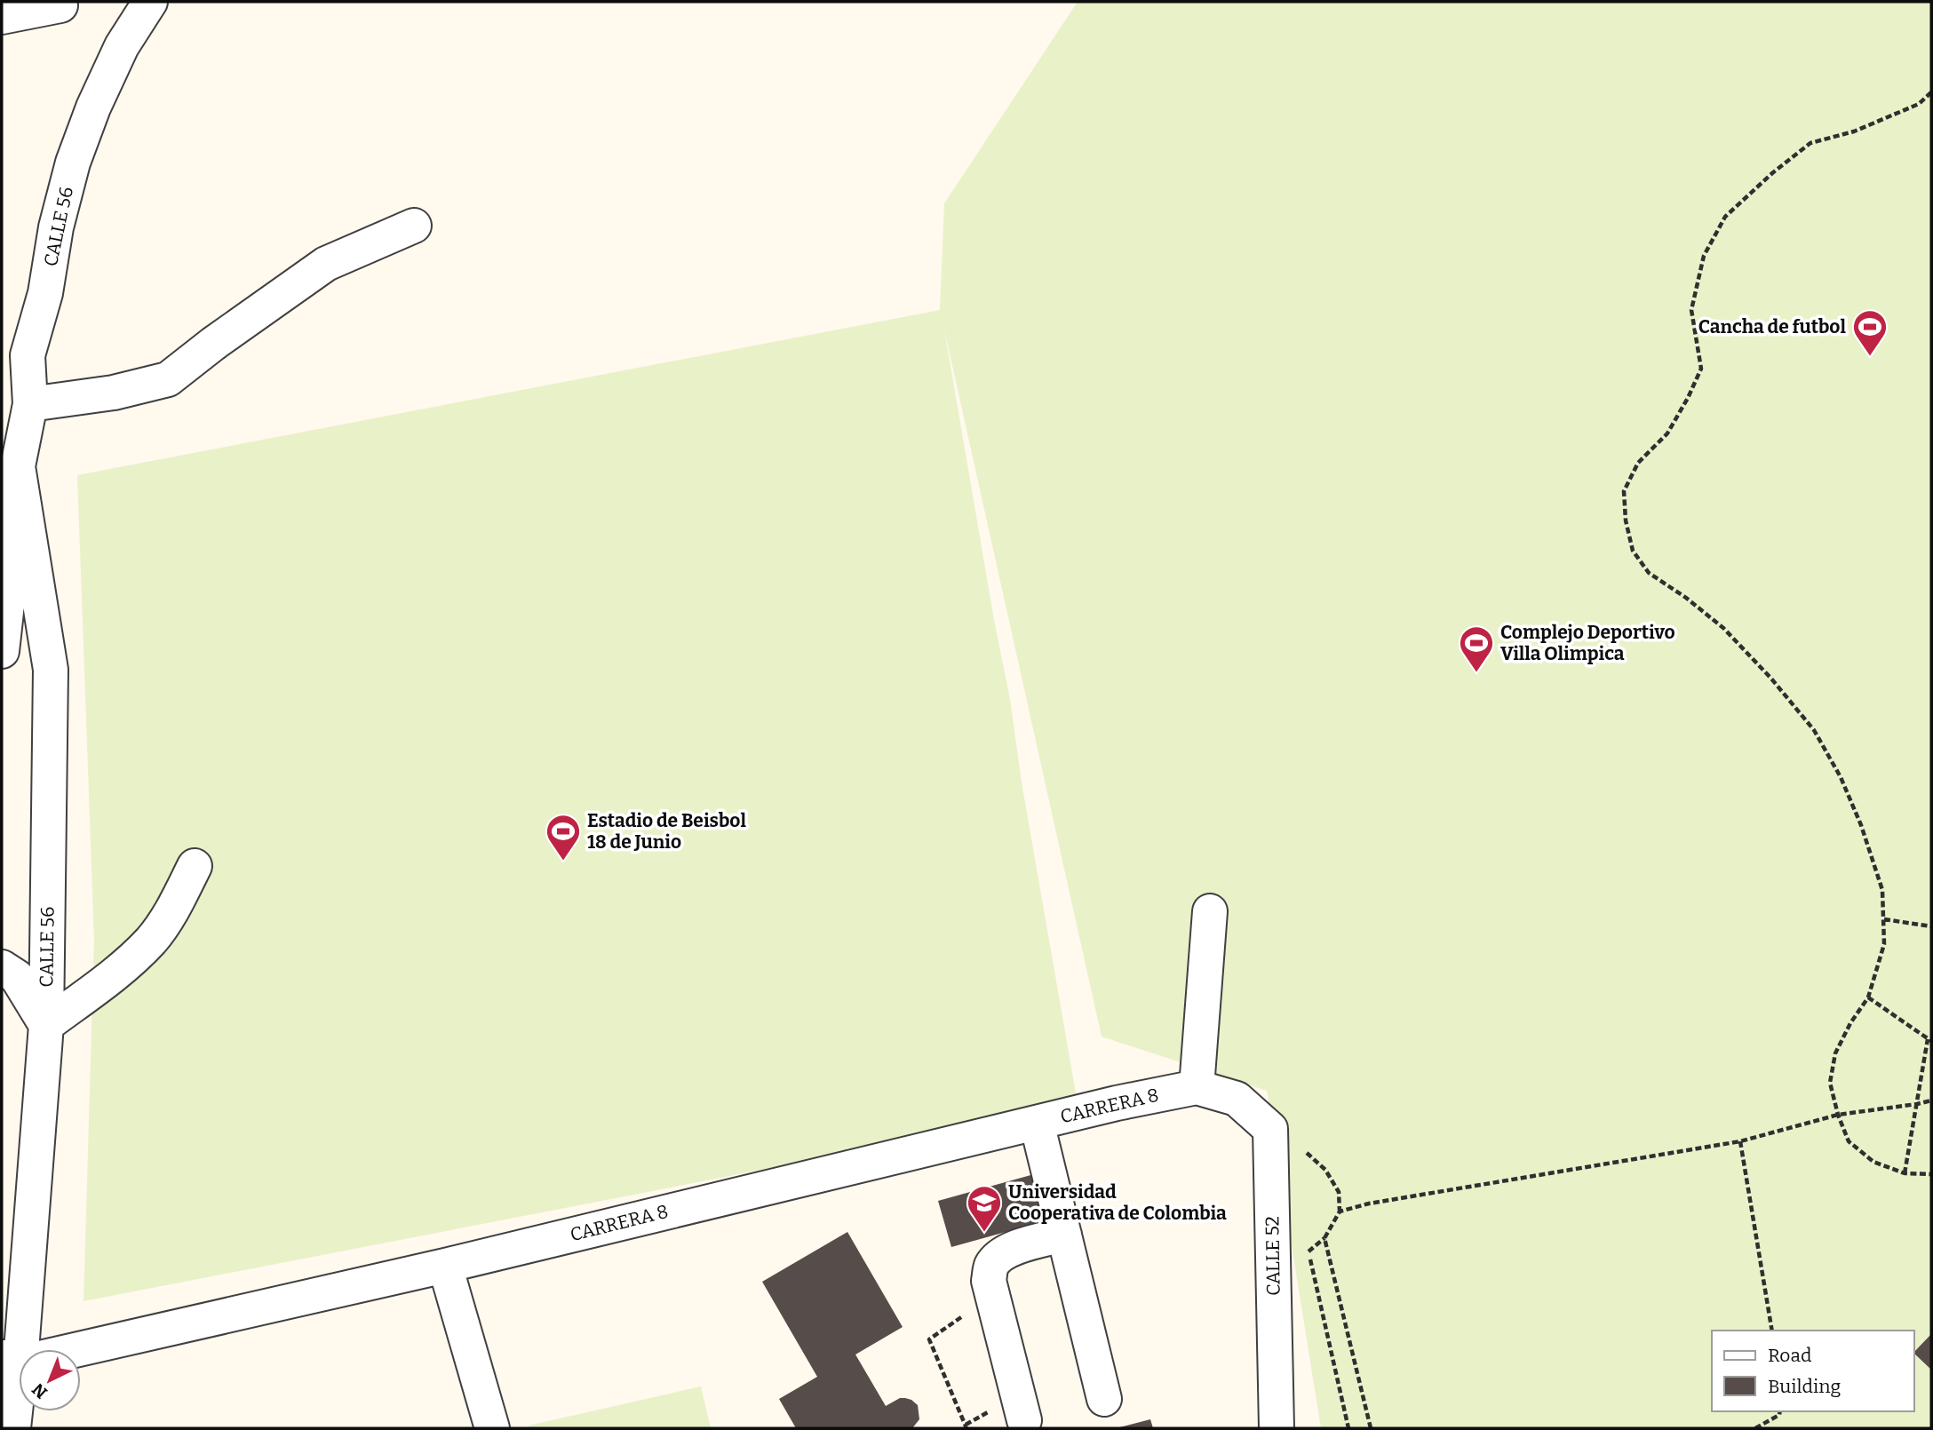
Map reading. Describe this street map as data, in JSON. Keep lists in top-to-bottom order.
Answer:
{
  "streets": {
    "street": ["CALLE 56", "CARRERA 8", "CALLE 52"]
  },
  "crossings": [
    ["CALLE 56", "CARRERA 8"],
    ["CARRERA 8", "CALLE 52"]
  ],
  "places": {
    "sports": ["Cancha de futbol", "Complejo Deportivo Villa Olimpica", "Estadio de Beisbol 18 de Junio"],
    "school or university": ["Universidad Cooperativa de Colombia"]
  },
  "legend": ["Road", "Building"],
  "north": "bottom left"
}
